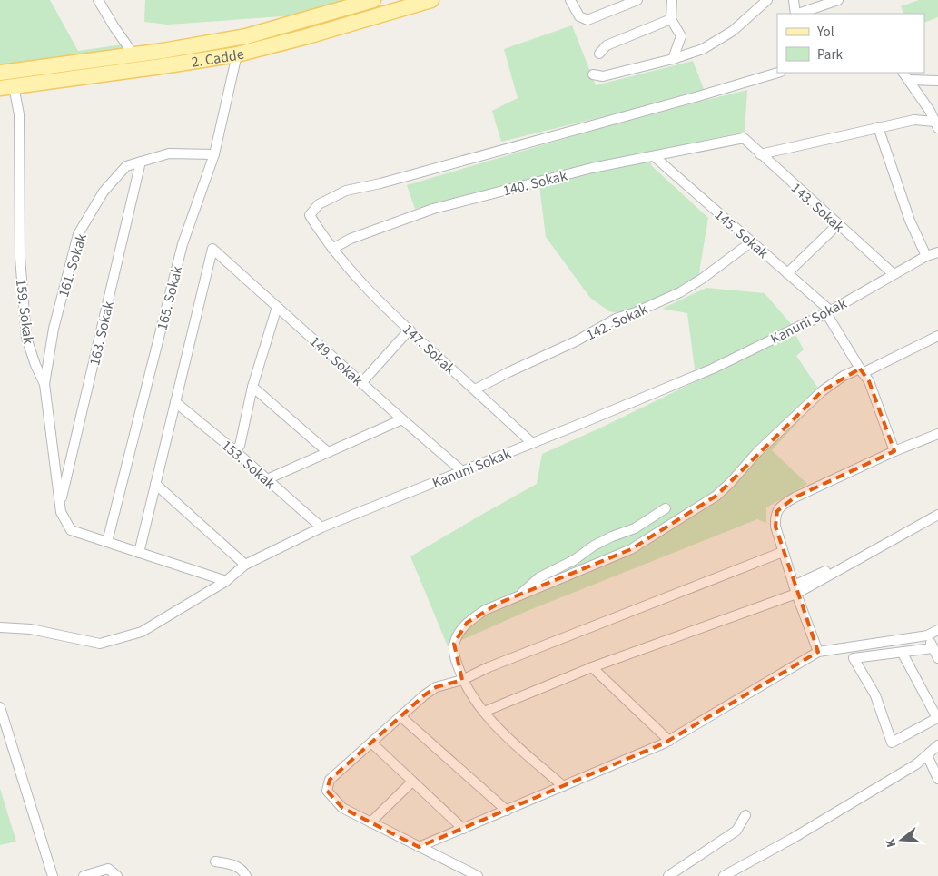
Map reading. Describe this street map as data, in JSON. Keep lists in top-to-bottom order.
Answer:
{
  "streets": {
    "main road": ["2. Cadde"],
    "street": [
      "140. Sokak",
      "143. Sokak",
      "145. Sokak",
      "161. Sokak",
      "165. Sokak",
      "159. Sokak",
      "Kanuni Sokak",
      "142. Sokak",
      "163. Sokak",
      "147. Sokak",
      "149. Sokak",
      "153. Sokak"
    ]
  },
  "crossings": [
    ["2. Cadde", "165. Sokak"],
    ["2. Cadde", "159. Sokak"],
    ["140. Sokak", "143. Sokak"],
    ["140. Sokak", "145. Sokak"],
    ["140. Sokak", "147. Sokak"],
    ["143. Sokak", "Kanuni Sokak"],
    ["145. Sokak", "Kanuni Sokak"],
    ["145. Sokak", "142. Sokak"],
    ["161. Sokak", "165. Sokak"],
    ["161. Sokak", "159. Sokak"],
    ["161. Sokak", "163. Sokak"],
    ["165. Sokak", "159. Sokak"],
    ["159. Sokak", "163. Sokak"],
    ["Kanuni Sokak", "147. Sokak"],
    ["Kanuni Sokak", "149. Sokak"],
    ["Kanuni Sokak", "153. Sokak"],
    ["142. Sokak", "147. Sokak"],
    ["149. Sokak", "153. Sokak"]
  ],
  "legend": ["Yol", "Park"],
  "north": "left"
}
